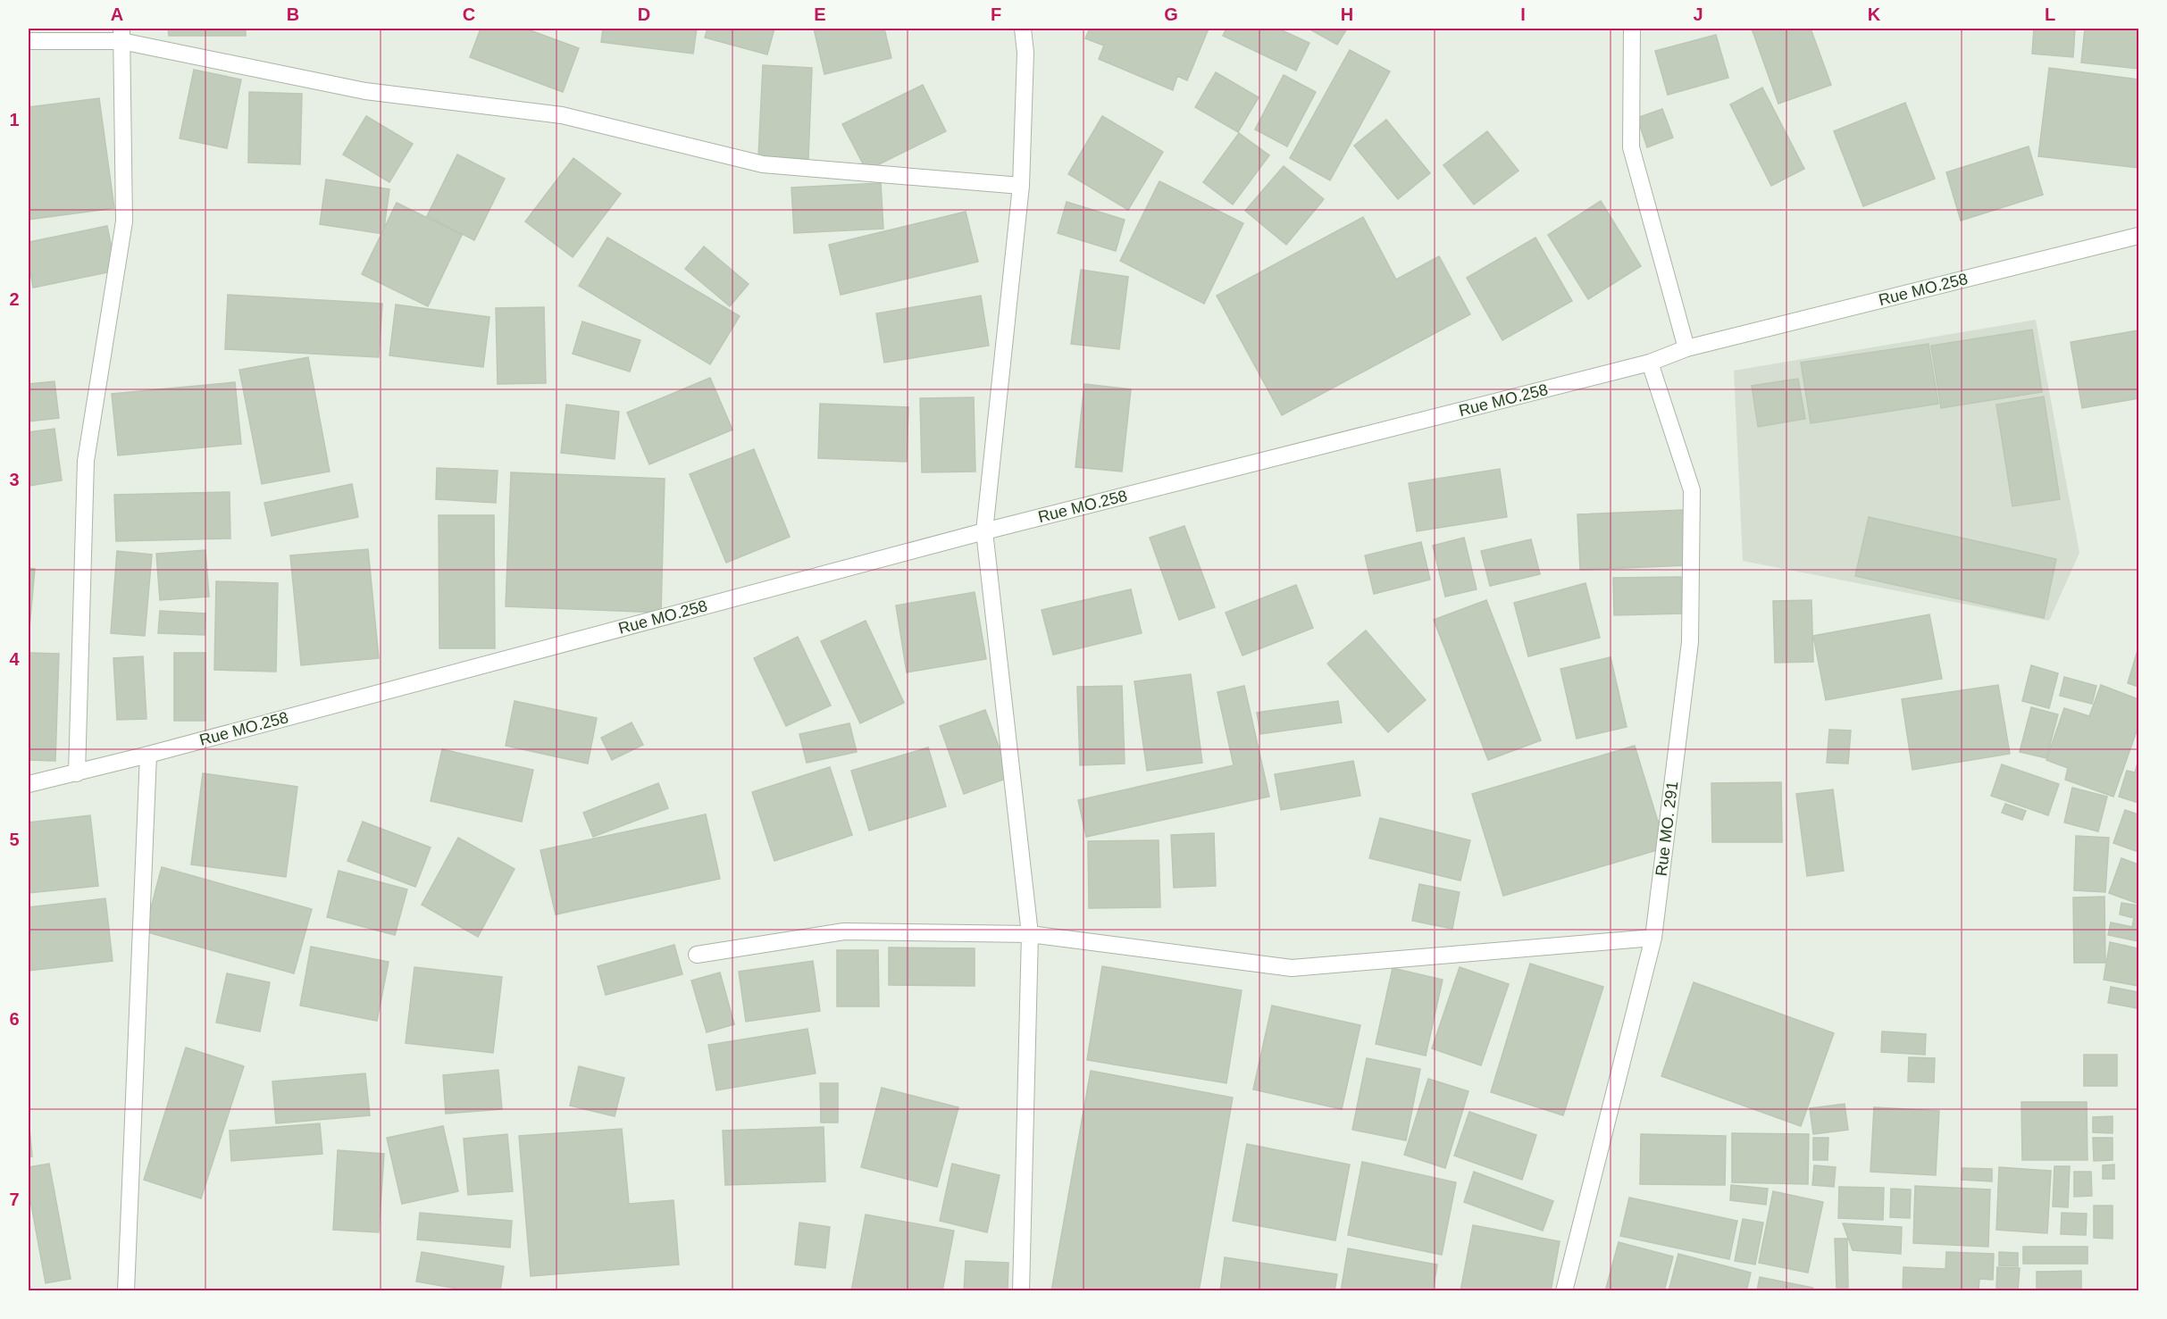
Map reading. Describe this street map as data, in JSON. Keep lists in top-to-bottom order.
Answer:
{
  "streets": {
    "street": ["Rue MO.258", "Rue MO. 291"]
  },
  "crossings": [
    ["Rue MO.258", "Rue MO. 291"]
  ],
  "grid": {
    "columns": [
      "A",
      "B",
      "C",
      "D",
      "E",
      "F",
      "G",
      "H",
      "I",
      "J",
      "K",
      "L"
    ],
    "rows": [
      "1",
      "2",
      "3",
      "4",
      "5",
      "6",
      "7"
    ]
  }
}
